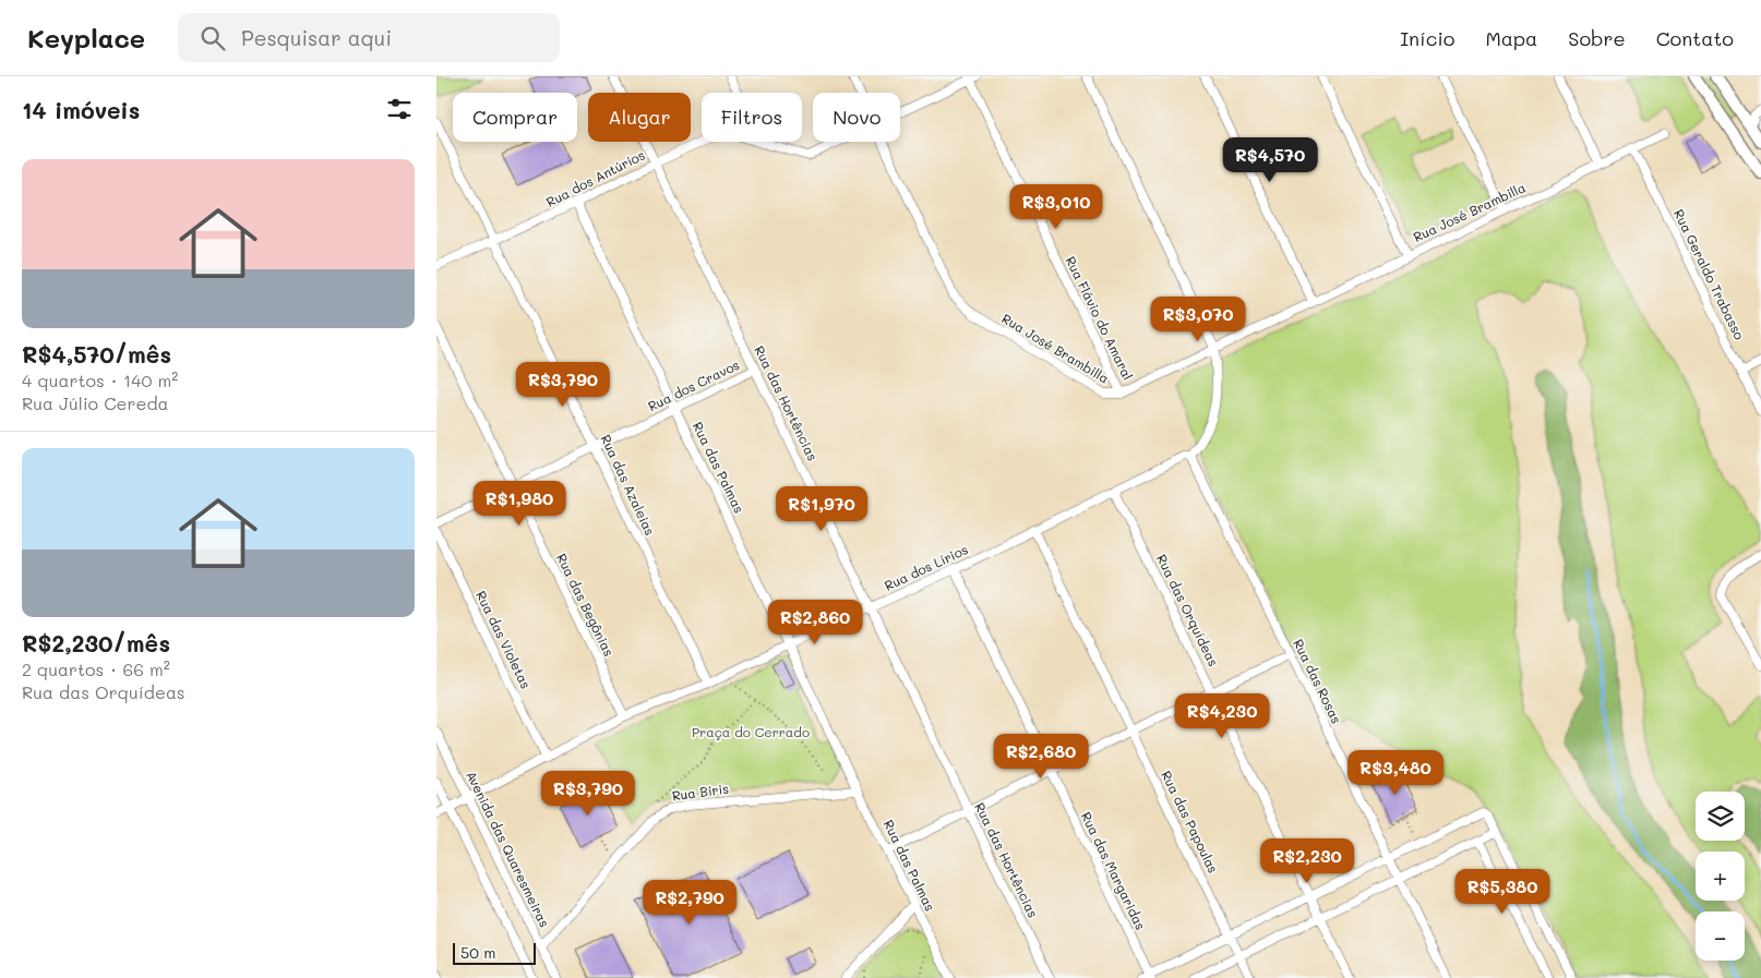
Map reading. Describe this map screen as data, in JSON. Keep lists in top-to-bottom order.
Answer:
{
  "streets": {
    "street": [
      "Rua dos Antúrios",
      "Rua José Brambilla",
      "Rua Geraldo Trabasso",
      "Rua Flávio do Amaral",
      "Rua dos Cravos",
      "Rua das Hortências",
      "Rua das Palmas",
      "Rua das Azaleias",
      "Rua dos Lírios",
      "Rua das Begônias",
      "Rua das Orquídeas",
      "Rua das Violetas",
      "Rua das Rosas",
      "Rua Biris",
      "Rua das Papoulas",
      "Avenida das Quaresmeiras",
      "Rua das Margaridas"
    ]
  },
  "crossings": [
    ["Rua dos Antúrios", "Rua Flávio do Amaral"],
    ["Rua dos Antúrios", "Rua das Hortências"],
    ["Rua dos Antúrios", "Rua das Palmas"],
    ["Rua dos Antúrios", "Rua das Azaleias"],
    ["Rua José Brambilla", "Rua Geraldo Trabasso"],
    ["Rua José Brambilla", "Rua Flávio do Amaral"],
    ["Rua dos Cravos", "Rua das Hortências"],
    ["Rua dos Cravos", "Rua das Palmas"],
    ["Rua dos Cravos", "Rua das Azaleias"],
    ["Rua dos Cravos", "Rua das Begônias"],
    ["Rua das Hortências", "Rua dos Lírios"],
    ["Rua das Palmas", "Rua dos Lírios"],
    ["Rua das Palmas", "Rua Biris"],
    ["Rua das Azaleias", "Rua dos Lírios"],
    ["Rua dos Lírios", "Rua das Begônias"],
    ["Rua dos Lírios", "Rua das Orquídeas"],
    ["Rua dos Lírios", "Rua das Violetas"],
    ["Rua dos Lírios", "Rua das Rosas"],
    ["Rua dos Lírios", "Rua das Papoulas"],
    ["Rua dos Lírios", "Avenida das Quaresmeiras"],
    ["Rua dos Lírios", "Rua das Margaridas"],
    ["Rua Biris", "Avenida das Quaresmeiras"]
  ],
  "parks": ["Praça do Cerrado"],
  "scale_bar": "50 m",
  "page": {
    "header": "Keyplace",
    "search": "Pesquisar aqui",
    "nav": [
      "Início",
      "Mapa",
      "Sobre",
      "Contato"
    ],
    "heading": "14 imóveis",
    "chip": [
      "Comprar",
      "Alugar",
      "Filtros",
      "Novo"
    ],
    "price": [
      "R$4,570",
      "R$3,010",
      "R$3,070",
      "R$3,790",
      "R$1,980",
      "R$1,970",
      "R$2,860",
      "R$4,230",
      "R$2,680",
      "R$3,480",
      "R$3,790",
      "R$2,230",
      "R$5,380",
      "R$2,790"
    ],
    "list": [
      {
        "name": "R$4,570/mês",
        "note": "4 quartos · 140 m² · Rua Júlio Cereda"
      },
      {
        "name": "R$2,230/mês",
        "note": "2 quartos · 66 m² · Rua das Orquídeas"
      }
    ],
    "map_buttons": ["+", "−"],
    "scale": "50 m"
  }
}
